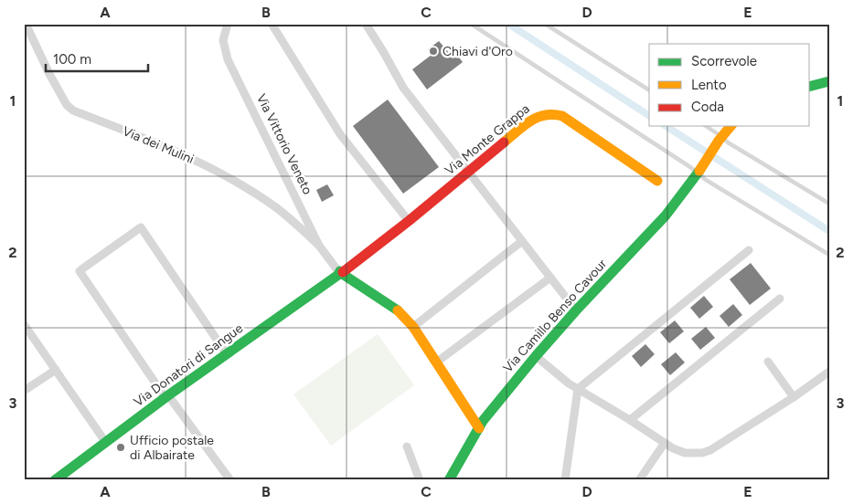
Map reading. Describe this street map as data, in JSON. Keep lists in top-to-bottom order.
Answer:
{
  "streets": {
    "street": [
      "Via Monte Grappa",
      "Via Vittorio Veneto",
      "Via dei Mulini",
      "Via Camillo Benso Cavour",
      "Via Donatori di Sangue"
    ]
  },
  "crossings": [
    ["Via Monte Grappa", "Via Vittorio Veneto"],
    ["Via Monte Grappa", "Via Donatori di Sangue"],
    ["Via Vittorio Veneto", "Via dei Mulini"],
    ["Via Vittorio Veneto", "Via Camillo Benso Cavour"],
    ["Via Vittorio Veneto", "Via Donatori di Sangue"]
  ],
  "places": ["Chiavi d'Oro", "Ufficio postale di Albairate"],
  "legend": ["Scorrevole", "Lento", "Coda"],
  "scale_bar": "100 m",
  "grid": {
    "columns": [
      "A",
      "B",
      "C",
      "D",
      "E"
    ],
    "rows": ["1", "2", "3"]
  }
}
